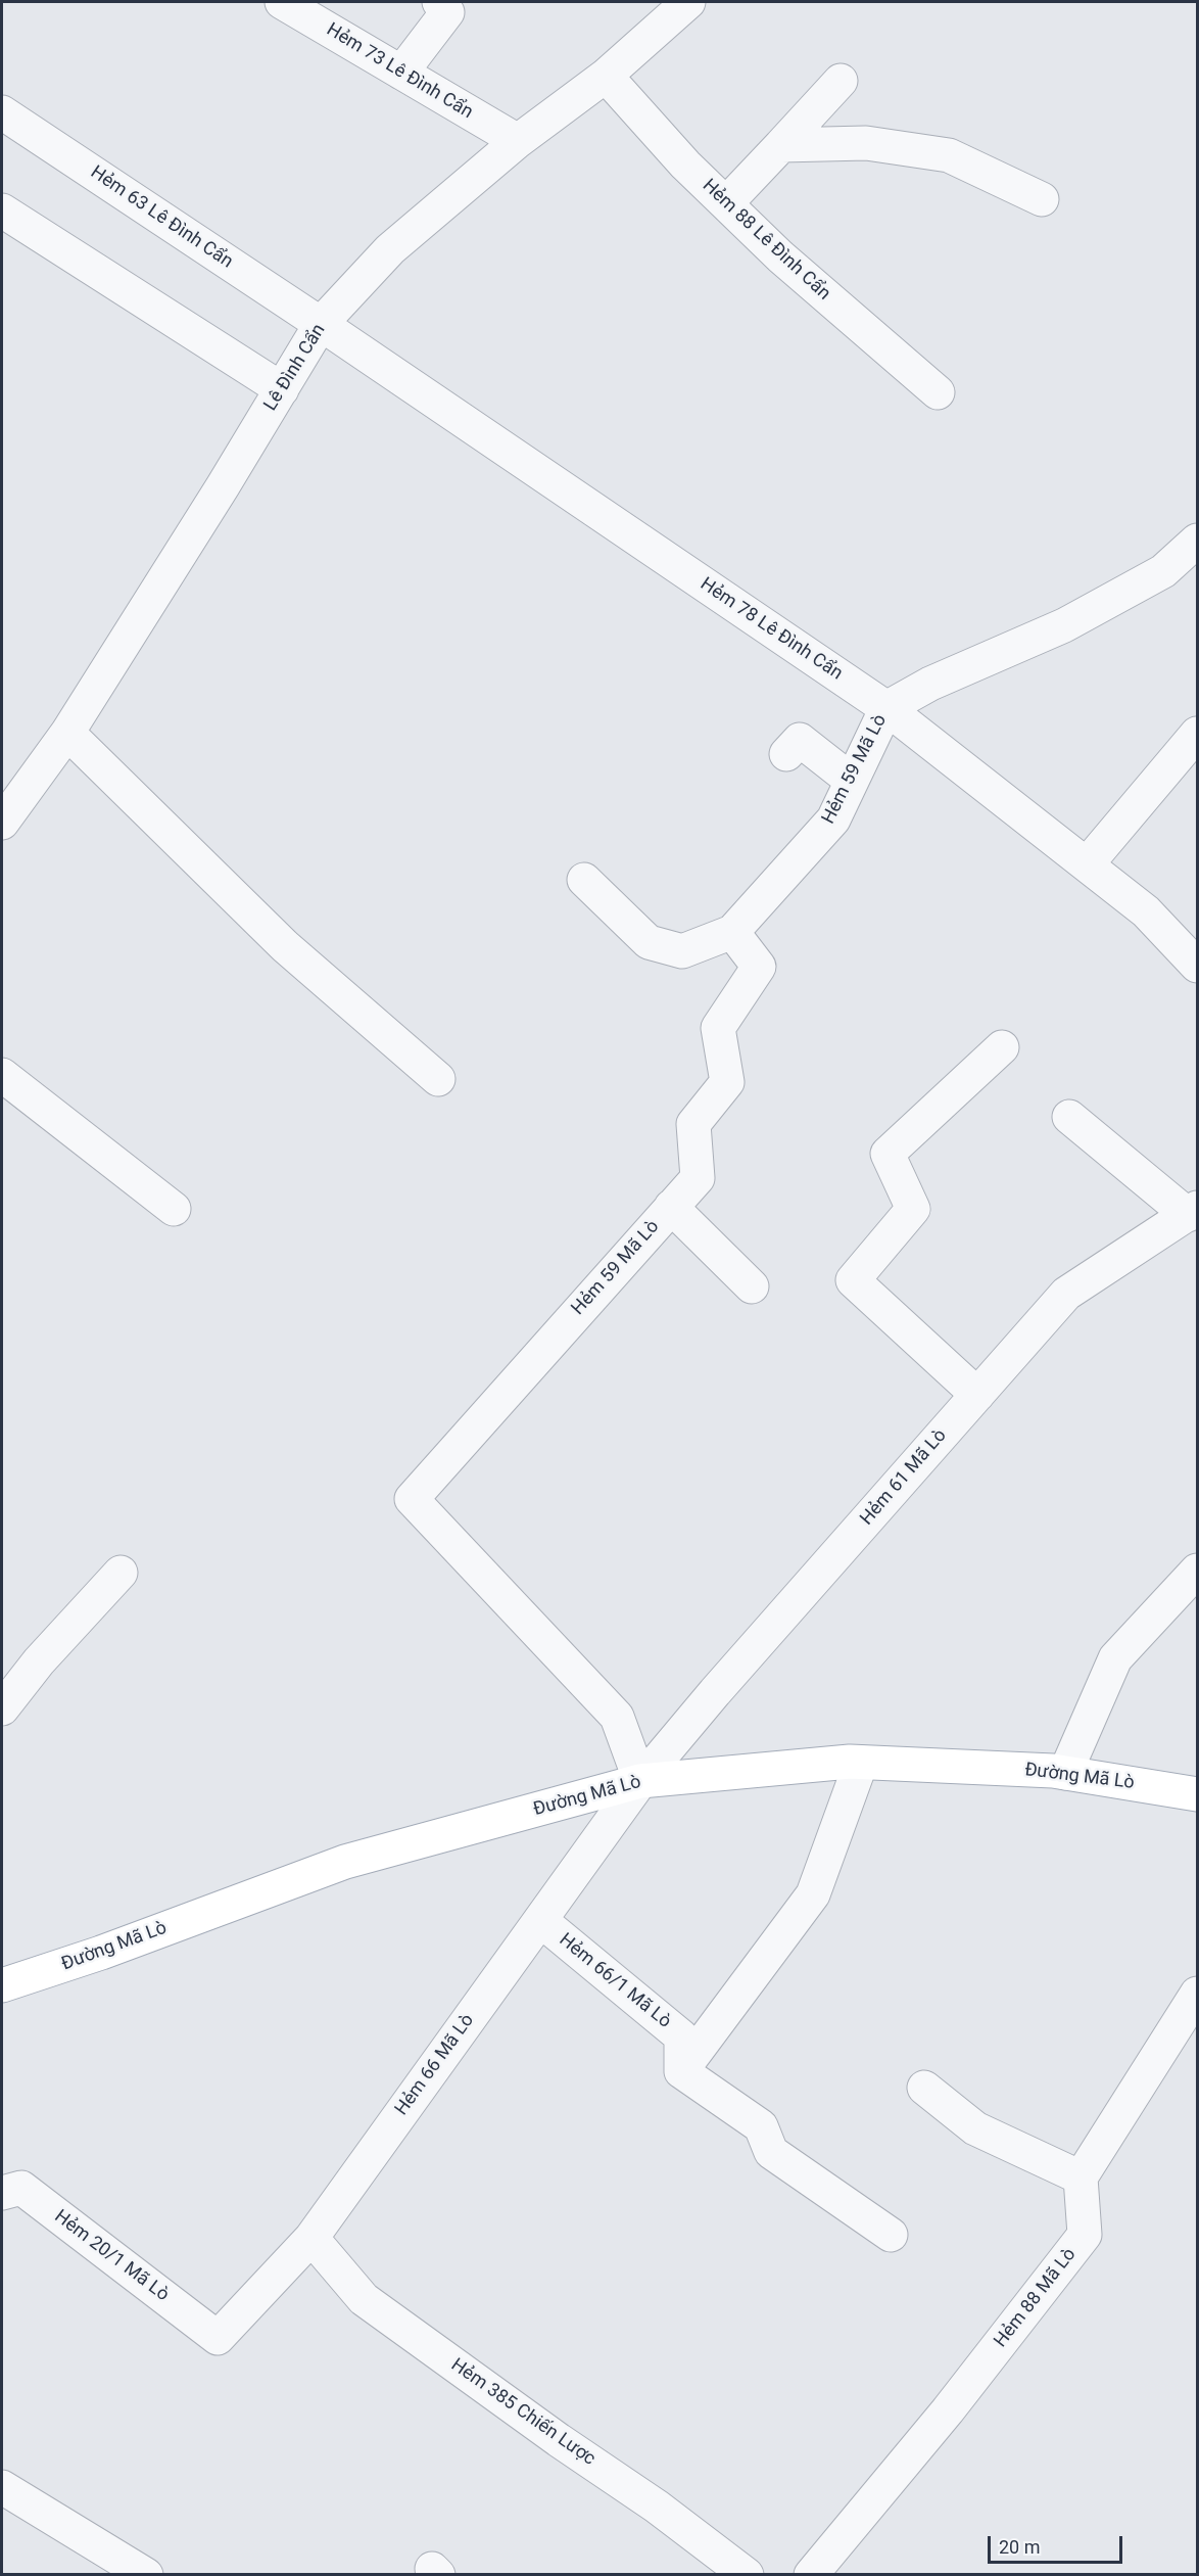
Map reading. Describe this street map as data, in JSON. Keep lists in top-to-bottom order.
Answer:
{
  "streets": {
    "main road": ["Đường Mã Lò"],
    "street": [
      "Hẻm 73 Lê Đình Cẩn",
      "Hẻm 63 Lê Đình Cẩn",
      "Hẻm 88 Lê Đình Cẩn",
      "Lê Đình Cẩn",
      "Hẻm 78 Lê Đình Cẩn",
      "Hẻm 59 Mã Lò",
      "Hẻm 61 Mã Lò",
      "Hẻm 66/1 Mã Lò",
      "Hẻm 66 Mã Lò",
      "Hẻm 20/1 Mã Lò",
      "Hẻm 88 Mã Lò",
      "Hẻm 385 Chiến Lược"
    ]
  },
  "crossings": [
    ["Hẻm 73 Lê Đình Cẩn", "Lê Đình Cẩn"],
    ["Hẻm 63 Lê Đình Cẩn", "Lê Đình Cẩn"],
    ["Hẻm 63 Lê Đình Cẩn", "Hẻm 78 Lê Đình Cẩn"],
    ["Hẻm 88 Lê Đình Cẩn", "Lê Đình Cẩn"],
    ["Lê Đình Cẩn", "Hẻm 78 Lê Đình Cẩn"],
    ["Hẻm 78 Lê Đình Cẩn", "Hẻm 59 Mã Lò"],
    ["Hẻm 59 Mã Lò", "Hẻm 61 Mã Lò"],
    ["Hẻm 59 Mã Lò", "Đường Mã Lò"],
    ["Hẻm 59 Mã Lò", "Hẻm 66 Mã Lò"],
    ["Hẻm 61 Mã Lò", "Đường Mã Lò"],
    ["Hẻm 61 Mã Lò", "Hẻm 66 Mã Lò"],
    ["Đường Mã Lò", "Hẻm 66 Mã Lò"],
    ["Hẻm 66/1 Mã Lò", "Hẻm 66 Mã Lò"],
    ["Hẻm 66 Mã Lò", "Hẻm 20/1 Mã Lò"],
    ["Hẻm 66 Mã Lò", "Hẻm 385 Chiến Lược"]
  ],
  "scale_bar": "20 m"
}
